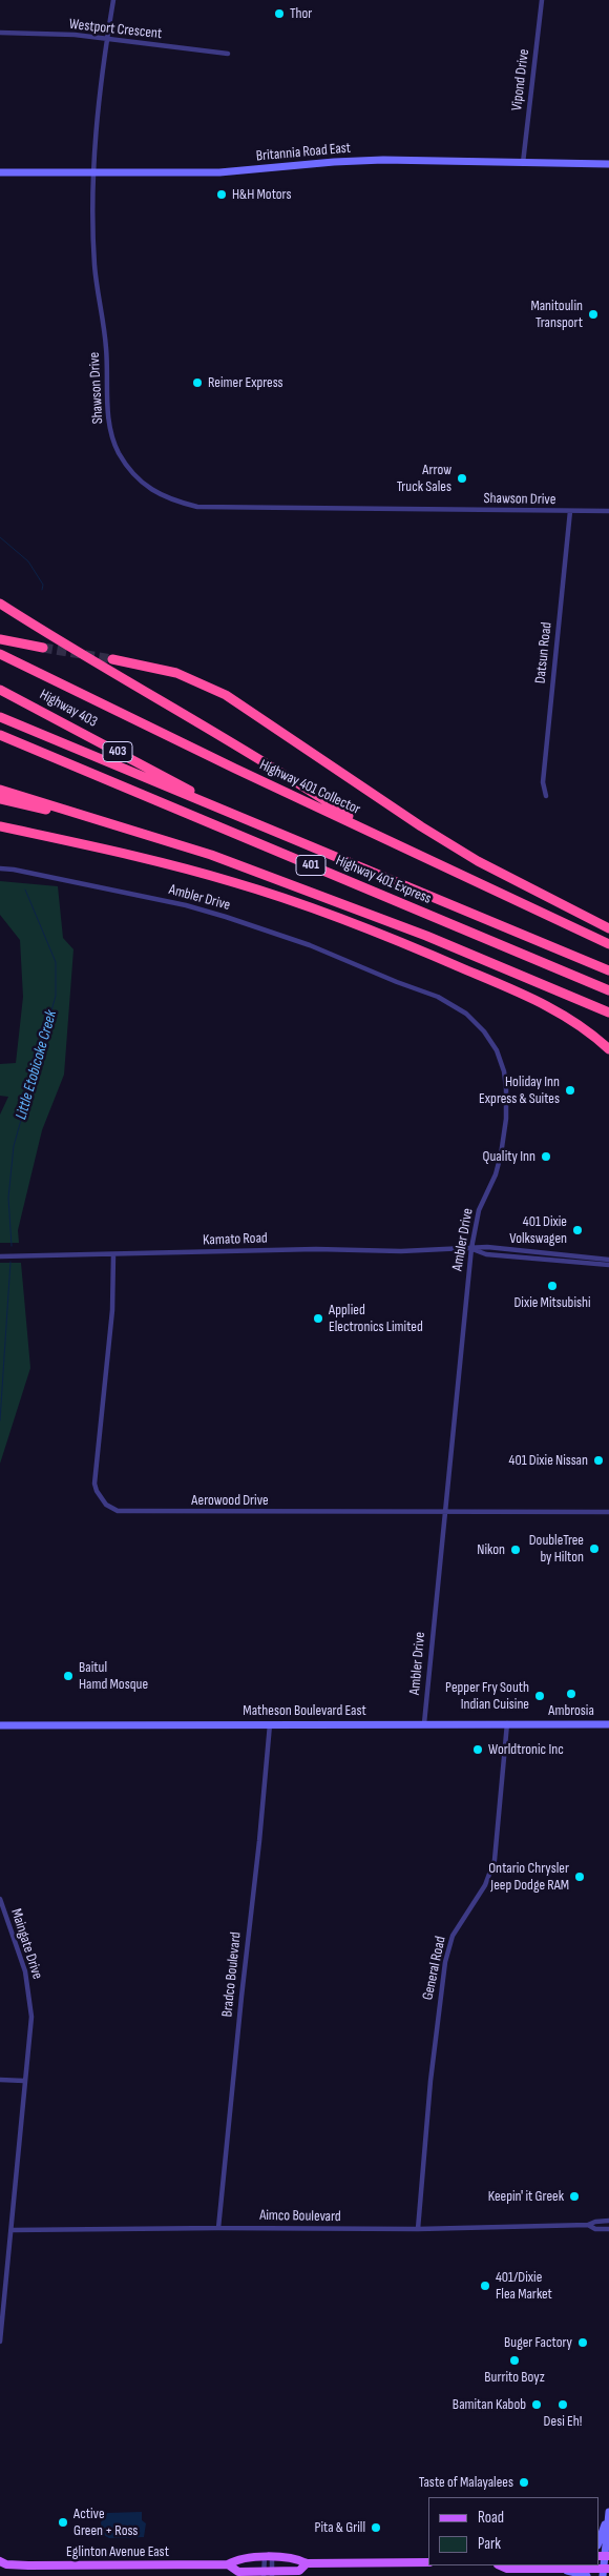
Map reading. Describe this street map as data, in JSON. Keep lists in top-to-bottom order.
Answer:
{
  "streets": {
    "highway": [
      "Highway 403",
      "403",
      "Highway 401 Collector",
      "401",
      "Highway 401 Express"
    ],
    "main road": ["Eglinton Avenue East"],
    "street": [
      "Westport Crescent",
      "Vipond Drive",
      "Britannia Road East",
      "Shawson Drive",
      "Datsun Road",
      "Ambler Drive",
      "Kamato Road",
      "Aerowood Drive",
      "Matheson Boulevard East",
      "Maingate Drive",
      "General Road",
      "Bradco Boulevard",
      "Aimco Boulevard"
    ]
  },
  "crossings": [
    ["Westport Crescent", "Shawson Drive"],
    ["Vipond Drive", "Britannia Road East"],
    ["Britannia Road East", "Shawson Drive"],
    ["Shawson Drive", "Datsun Road"],
    ["Highway 403", "Highway 401 Express"],
    ["Ambler Drive", "Kamato Road"],
    ["Ambler Drive", "Aerowood Drive"],
    ["Ambler Drive", "Matheson Boulevard East"],
    ["Kamato Road", "Aerowood Drive"],
    ["Matheson Boulevard East", "General Road"],
    ["Matheson Boulevard East", "Bradco Boulevard"],
    ["Maingate Drive", "Aimco Boulevard"],
    ["General Road", "Aimco Boulevard"],
    ["Bradco Boulevard", "Aimco Boulevard"]
  ],
  "water": ["Little Etobicoke Creek"],
  "places": [
    "Thor",
    "H&H Motors",
    "Manitoulin Transport",
    "Reimer Express",
    "Arrow Truck Sales",
    "Holiday Inn Express & Suites",
    "Quality Inn",
    "401 Dixie Volkswagen",
    "Dixie Mitsubishi",
    "Applied Electronics Limited",
    "401 Dixie Nissan",
    "DoubleTree by Hilton",
    "Nikon",
    "Baitul Hamd Mosque",
    "Ambrosia",
    "Pepper Fry South Indian Cuisine",
    "Worldtronic Inc",
    "Ontario Chrysler Jeep Dodge RAM",
    "Keepin' it Greek",
    "401/Dixie Flea Market",
    "Buger Factory",
    "Burrito Boyz",
    "Bamitan Kabob",
    "Desi Eh!",
    "Taste of Malayalees",
    "Active Green + Ross",
    "Pita & Grill"
  ],
  "legend": ["Road", "Park"]
}
